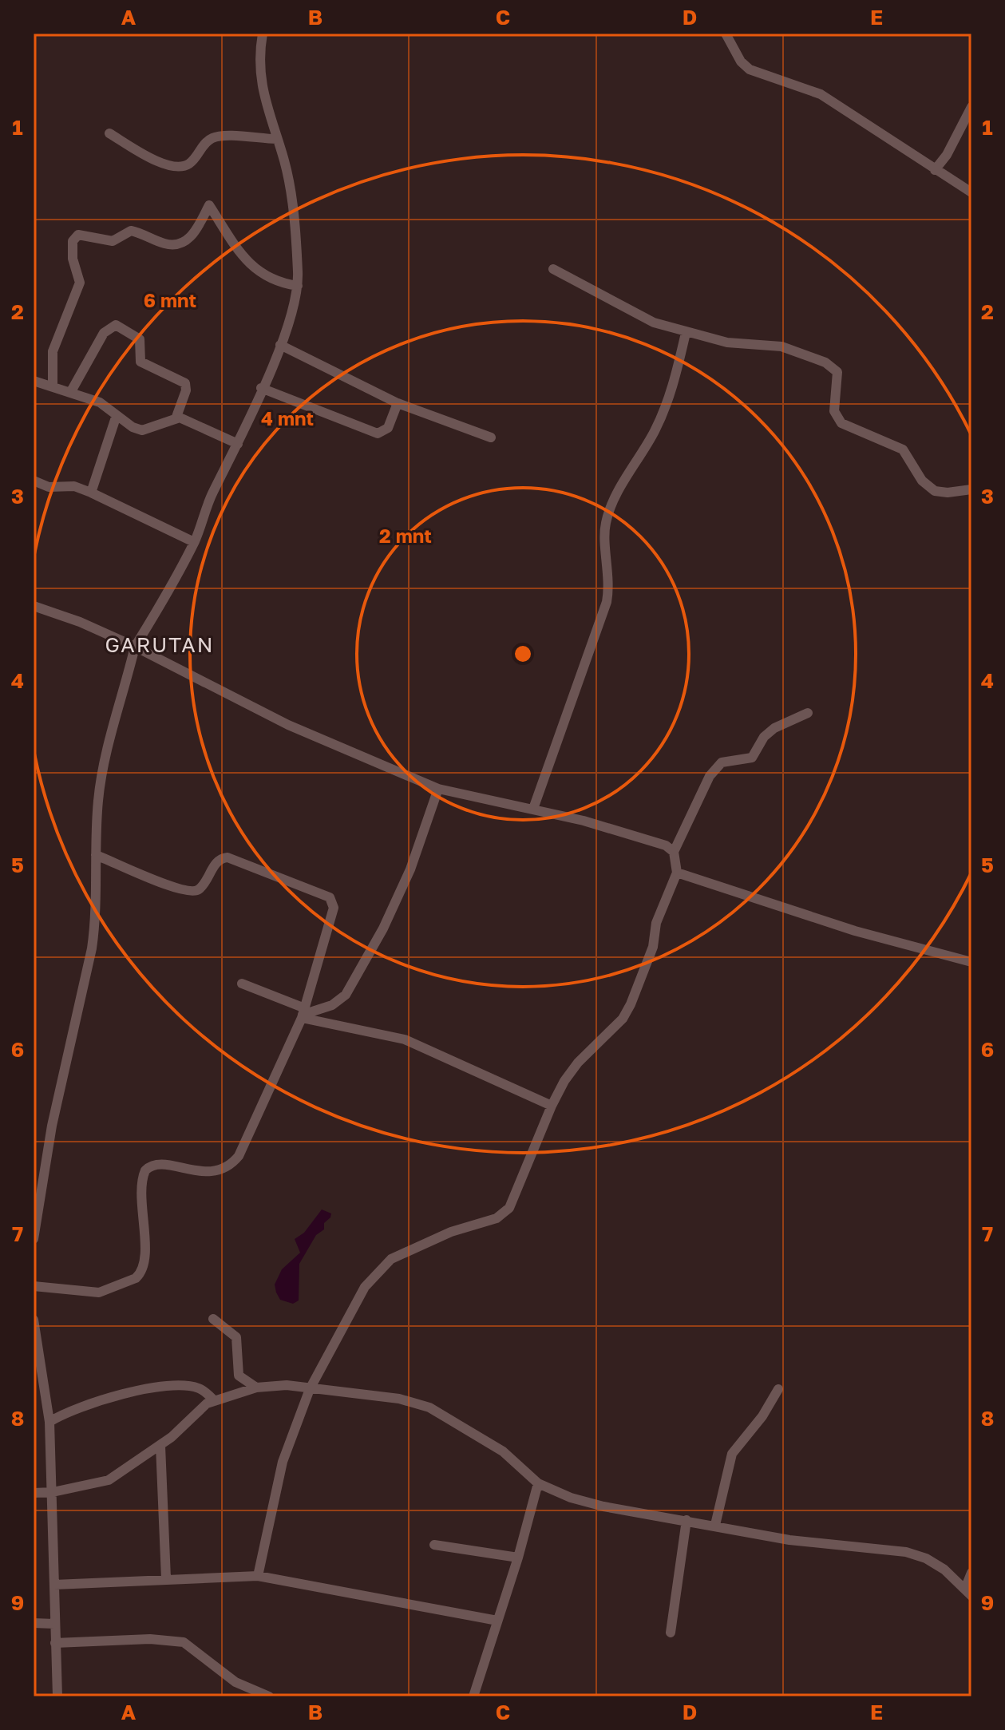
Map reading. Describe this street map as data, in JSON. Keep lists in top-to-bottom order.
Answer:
{
  "districts": ["GARUTAN"],
  "grid": {
    "columns": [
      "A",
      "B",
      "C",
      "D",
      "E"
    ],
    "rows": [
      "1",
      "2",
      "3",
      "4",
      "5",
      "6",
      "7",
      "8",
      "9"
    ]
  },
  "rings": ["6 mnt", "4 mnt", "2 mnt"]
}
